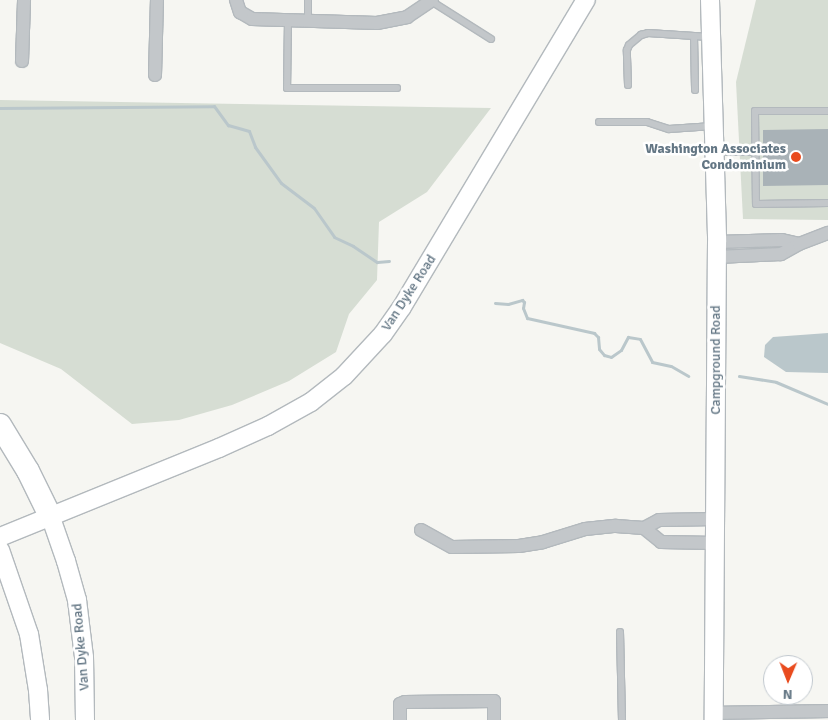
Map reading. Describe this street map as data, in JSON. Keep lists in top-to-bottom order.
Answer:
{
  "streets": {
    "street": ["Van Dyke Road", "Campground Road"]
  },
  "places": ["Washington Associates Condominium"],
  "north": "bottom"
}
